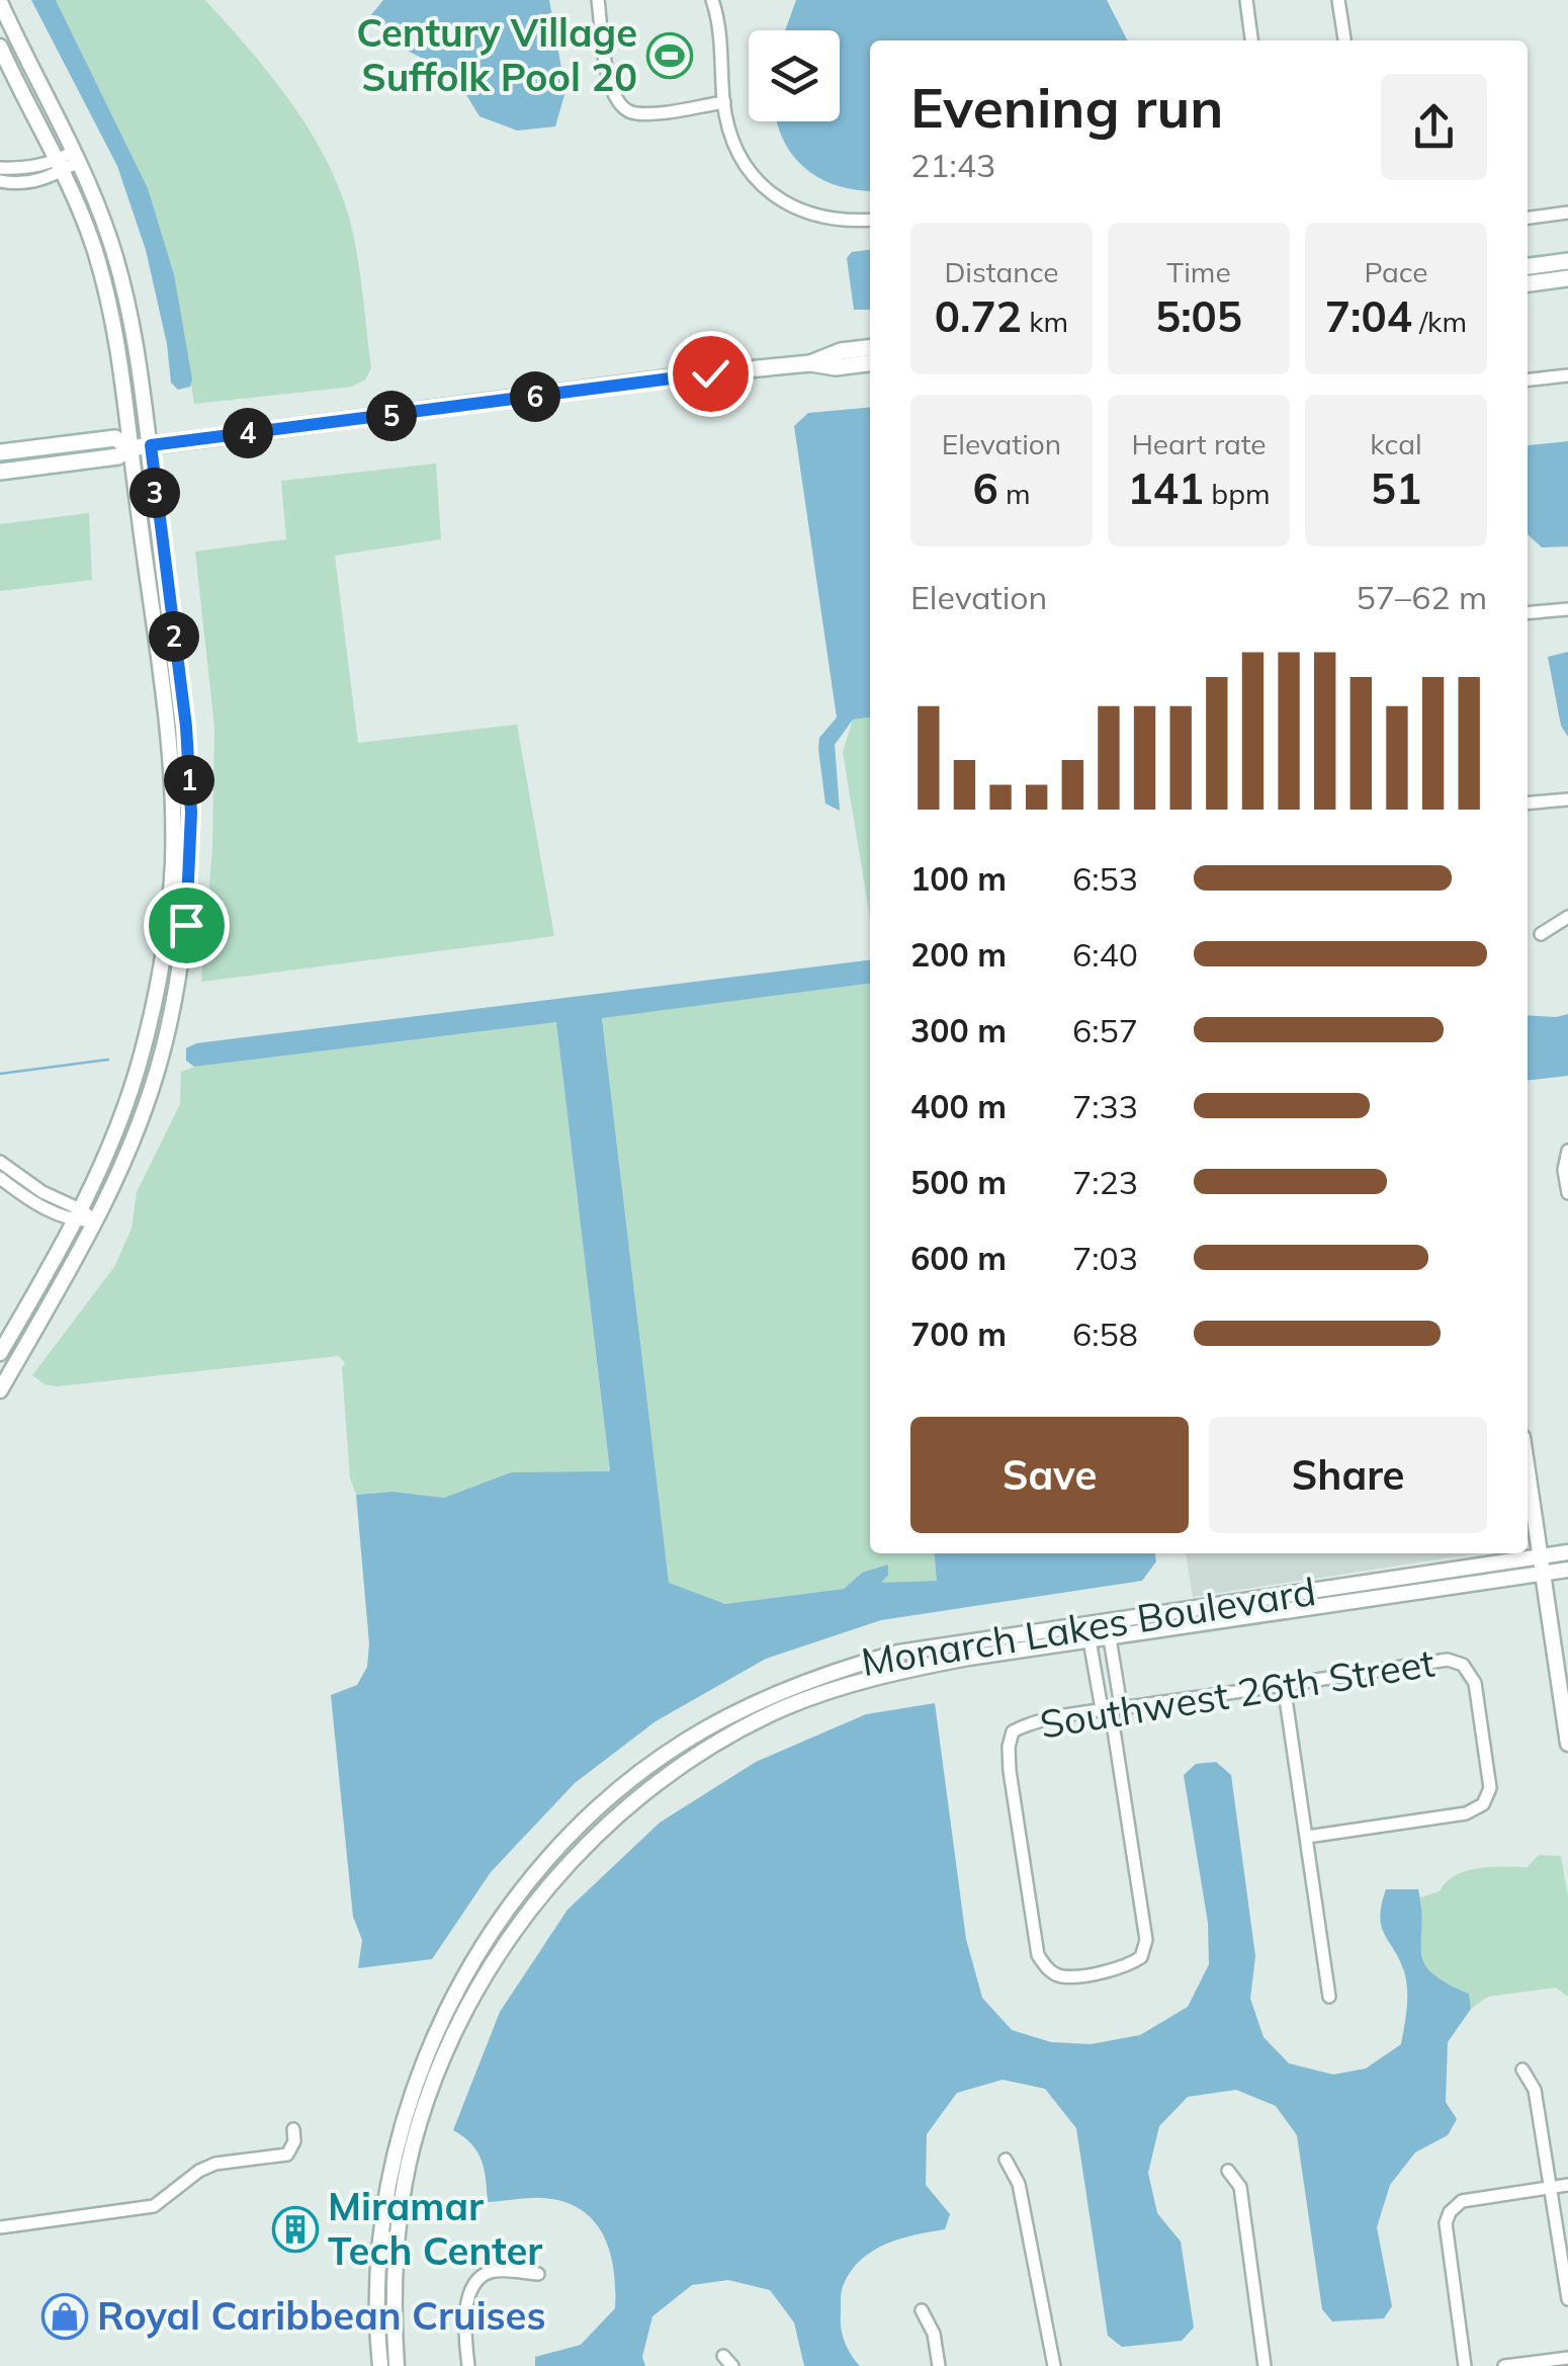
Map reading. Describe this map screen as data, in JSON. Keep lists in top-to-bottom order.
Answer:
{
  "streets": {
    "street": ["Monarch Lakes Boulevard", "Southwest 26th Street"]
  },
  "places": {
    "sports": ["Century Village Suffolk Pool 20"],
    "building": ["Miramar Tech Center"],
    "shop": ["Royal Caribbean Cruises"]
  },
  "page": {
    "heading": ["Evening run", "21:43"],
    "stats": [
      ["Distance", "0.72 km"],
      ["Time", "5:05"],
      ["Pace", "7:04 /km"],
      ["Elevation", "6 m"],
      ["Heart rate", "141 bpm"],
      ["kcal", "51"]
    ],
    "pins": [
      "6",
      "5",
      "4",
      "3",
      "2",
      "1"
    ],
    "chart": ["Elevation", "57–62 m"],
    "list": [
      {
        "name": "100 m",
        "note": "6:53"
      },
      {
        "name": "200 m",
        "note": "6:40"
      },
      {
        "name": "300 m",
        "note": "6:57"
      },
      {
        "name": "400 m",
        "note": "7:33"
      },
      {
        "name": "500 m",
        "note": "7:23"
      },
      {
        "name": "600 m",
        "note": "7:03"
      },
      {
        "name": "700 m",
        "note": "6:58"
      }
    ],
    "buttons": ["Save", "Share"]
  }
}
